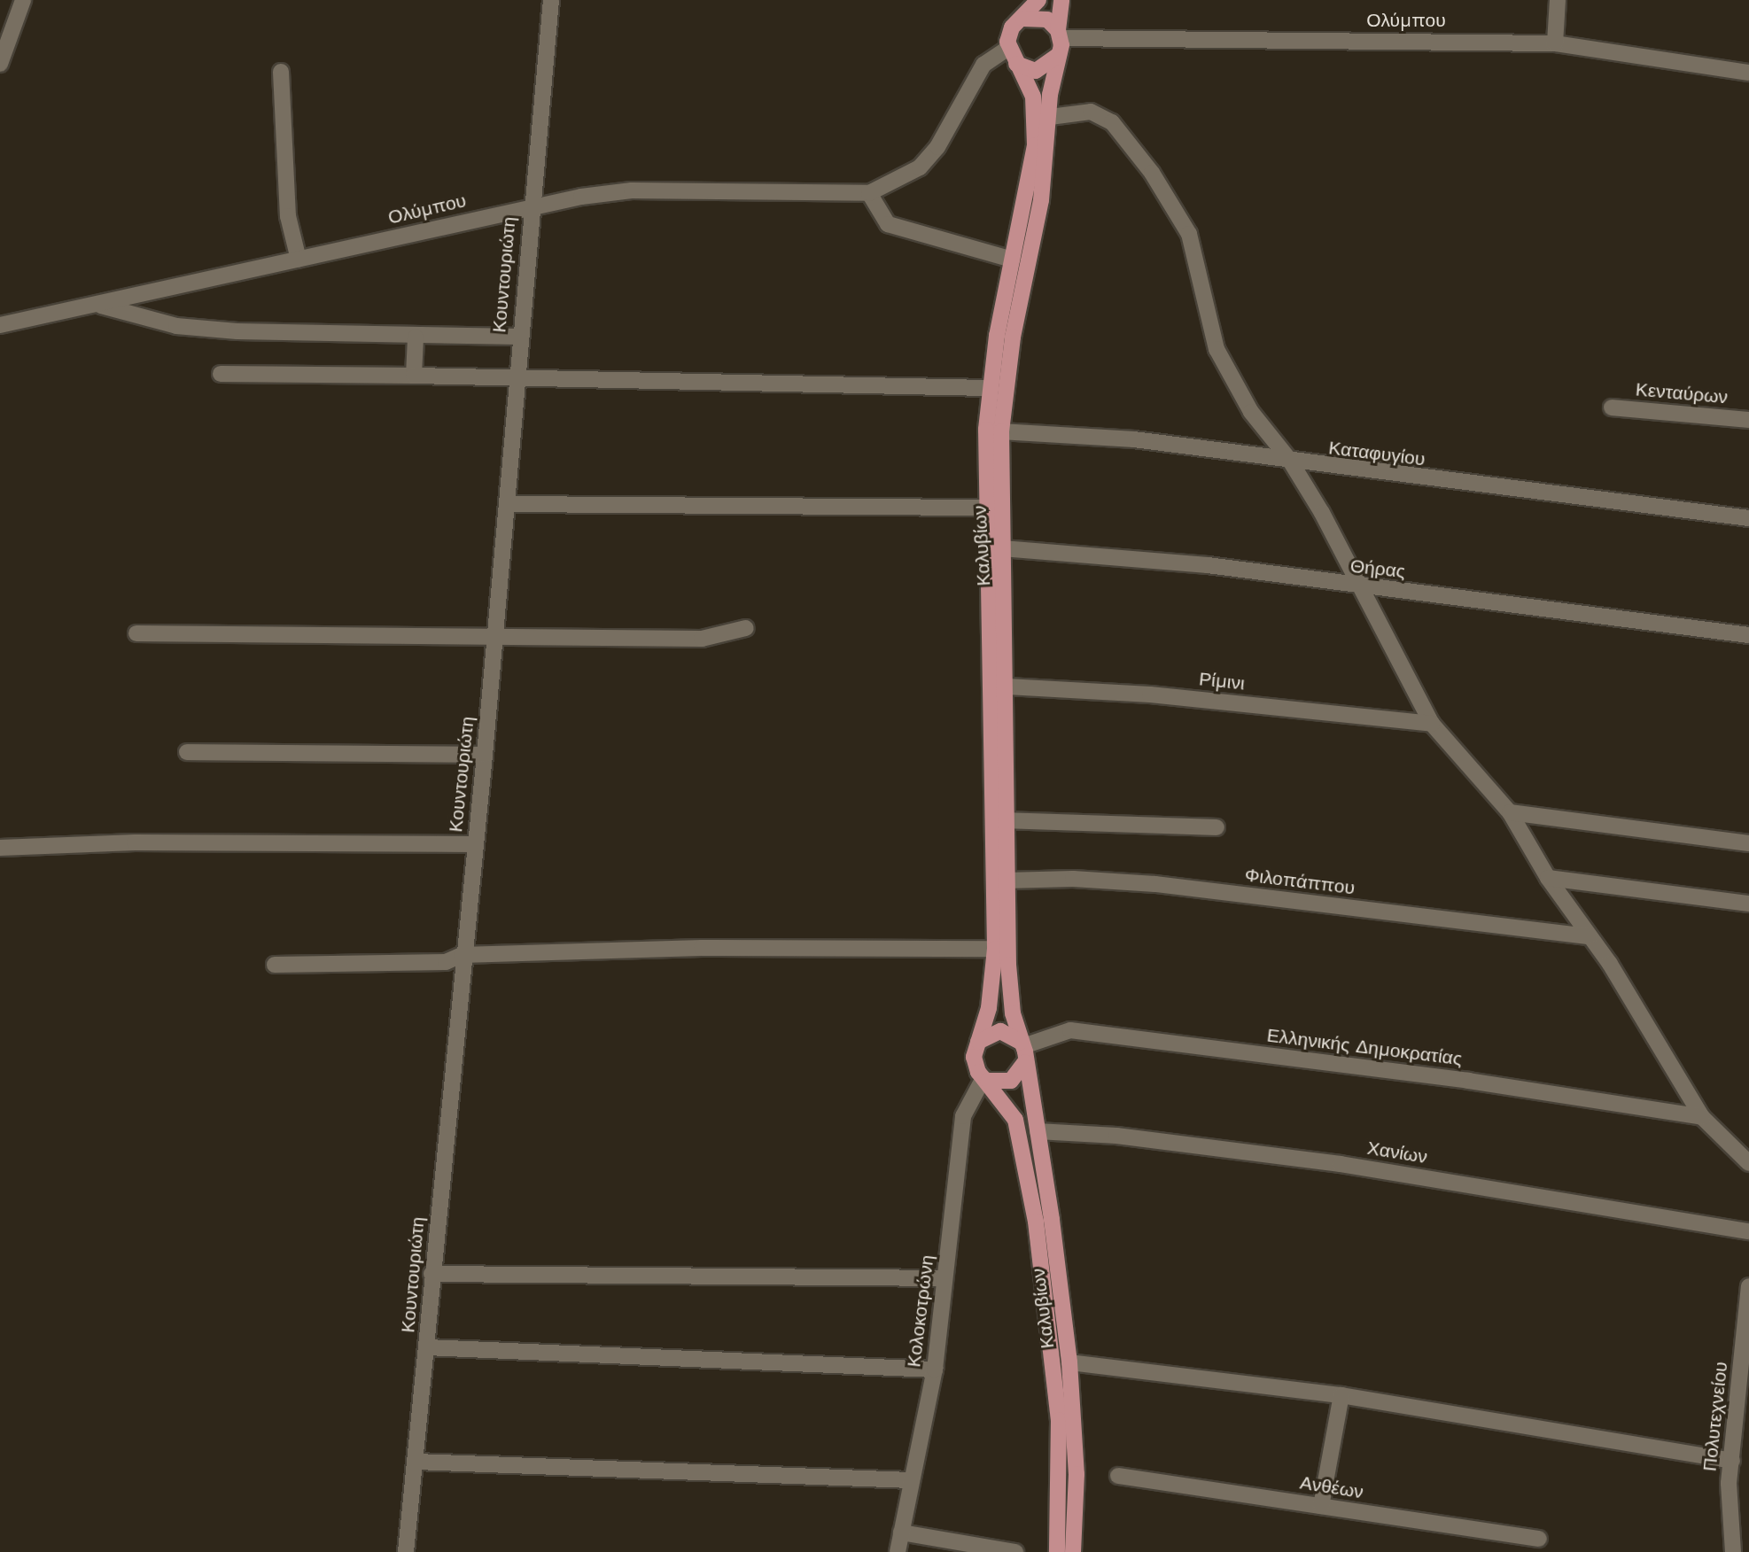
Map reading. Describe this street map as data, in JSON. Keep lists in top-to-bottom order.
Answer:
{
  "streets": {
    "main road": ["Καλυβίων"],
    "street": [
      "Ολύμπου",
      "Κουντουριώτη",
      "Κενταύρων",
      "Καταφυγίου",
      "Θήρας",
      "Ρίμινι",
      "Φιλοπάππου",
      "Ελληνικής Δημοκρατίας",
      "Χανίων",
      "Κολοκοτρώνη",
      "Πολυτεχνείου",
      "Ανθέων"
    ]
  },
  "crossings": [
    ["Ολύμπου", "Κουντουριώτη"],
    ["Ολύμπου", "Καλυβίων"],
    ["Καταφυγίου", "Καλυβίων"],
    ["Καλυβίων", "Θήρας"],
    ["Καλυβίων", "Ρίμινι"],
    ["Καλυβίων", "Φιλοπάππου"],
    ["Καλυβίων", "Ελληνικής Δημοκρατίας"],
    ["Καλυβίων", "Χανίων"],
    ["Καλυβίων", "Κολοκοτρώνη"],
    ["Ελληνικής Δημοκρατίας", "Κολοκοτρώνη"]
  ]
}
